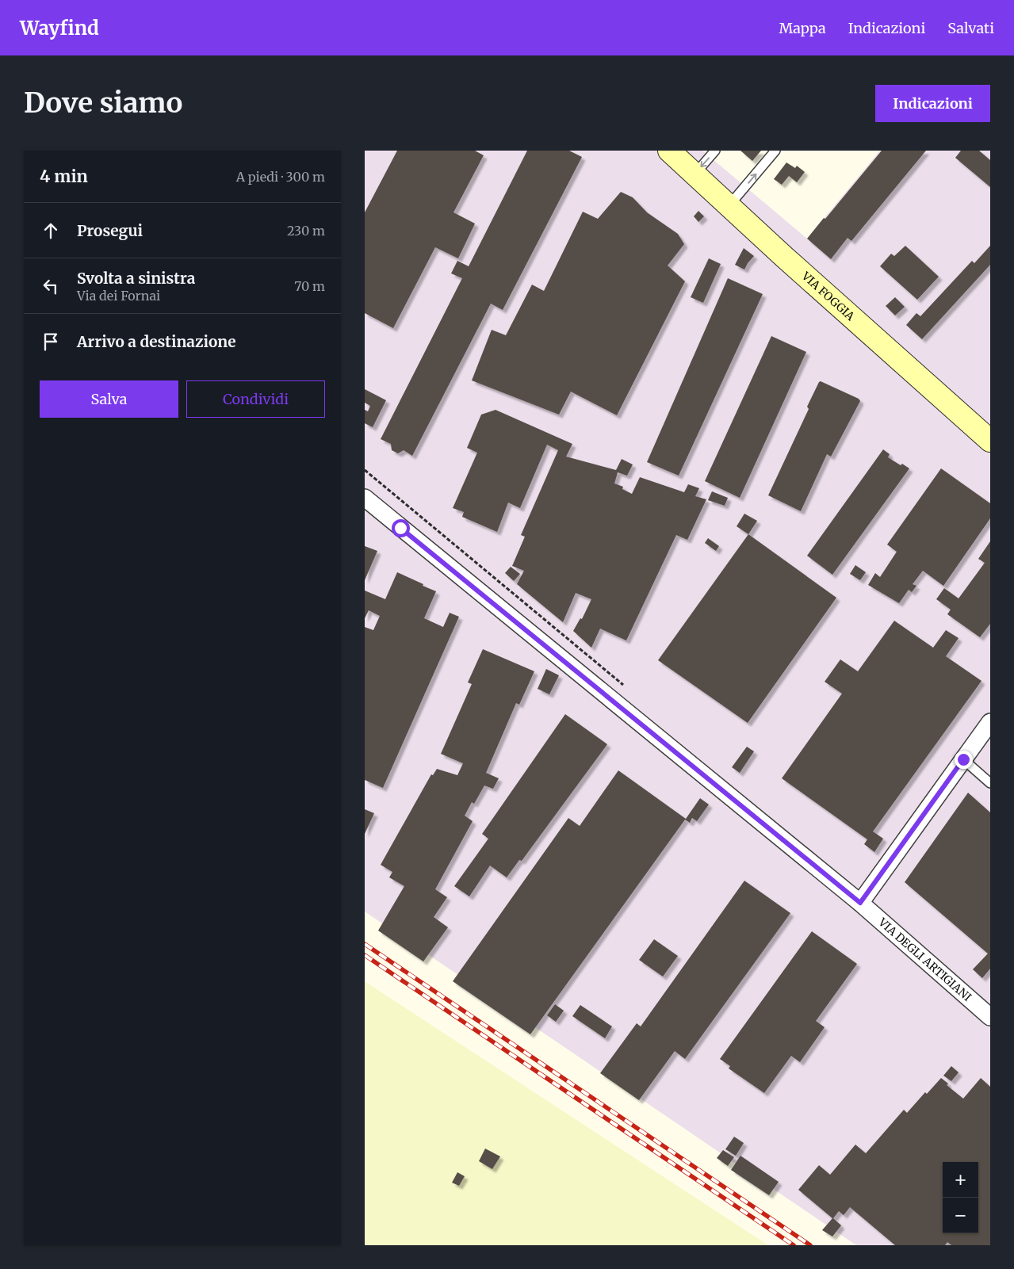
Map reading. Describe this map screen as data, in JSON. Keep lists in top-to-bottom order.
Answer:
{
  "streets": {
    "main road": ["VIA FOGGIA"],
    "street": ["VIA DEGLI ARTIGIANI"]
  },
  "page": {
    "header": "Wayfind",
    "nav": ["Mappa", "Indicazioni", "Salvati"],
    "buttons": [
      "Indicazioni",
      ["Salva", "Condividi"]
    ],
    "title": "Dove siamo",
    "heading": ["4 min", "A piedi · 300 m"],
    "list": [
      ["Prosegui", "230 m"],
      ["Svolta a sinistra", "Via dei Fornai", "70 m"],
      "Arrivo a destinazione"
    ],
    "map_buttons": ["+", "−"]
  }
}
